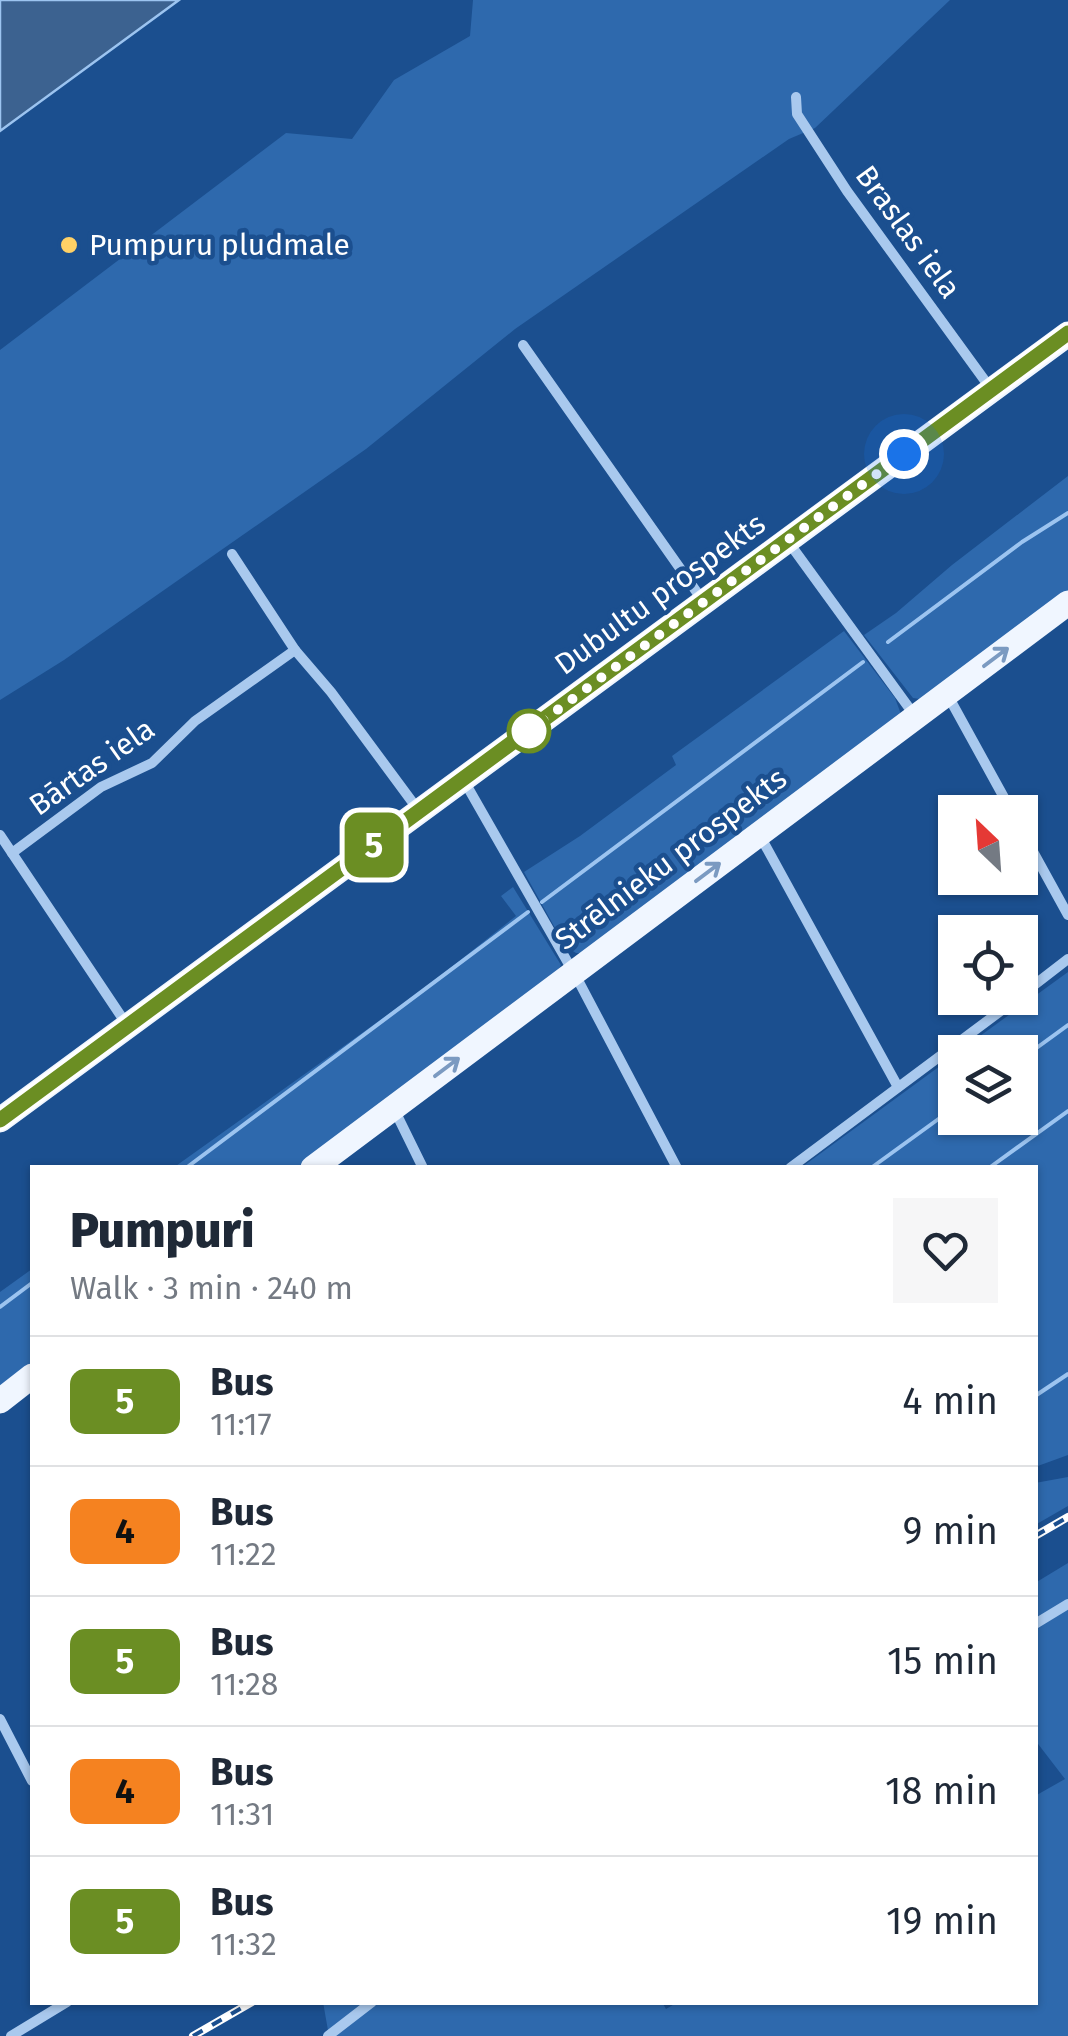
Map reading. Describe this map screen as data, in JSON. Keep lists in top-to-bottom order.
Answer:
{
  "streets": {
    "main road": ["Dubultu prospekts", "Strēlnieku prospekts"],
    "street": ["Braslas iela", "Bārtas iela"]
  },
  "crossings": [
    ["Braslas iela", "Dubultu prospekts"]
  ],
  "one_way": ["Strēlnieku prospekts"],
  "places": ["Pumpuru pludmale"],
  "lines": ["bus line 5"],
  "north": "top left",
  "page": {
    "on_map": "5",
    "heading": ["Pumpuri", "Walk · 3 min · 240 m"],
    "list": [
      {
        "mark": "5",
        "name": "Bus",
        "note": "11:17",
        "value": "4 min"
      },
      {
        "mark": "4",
        "name": "Bus",
        "note": "11:22",
        "value": "9 min"
      },
      {
        "mark": "5",
        "name": "Bus",
        "note": "11:28",
        "value": "15 min"
      },
      {
        "mark": "4",
        "name": "Bus",
        "note": "11:31",
        "value": "18 min"
      },
      {
        "mark": "5",
        "name": "Bus",
        "note": "11:32",
        "value": "19 min"
      }
    ]
  }
}
